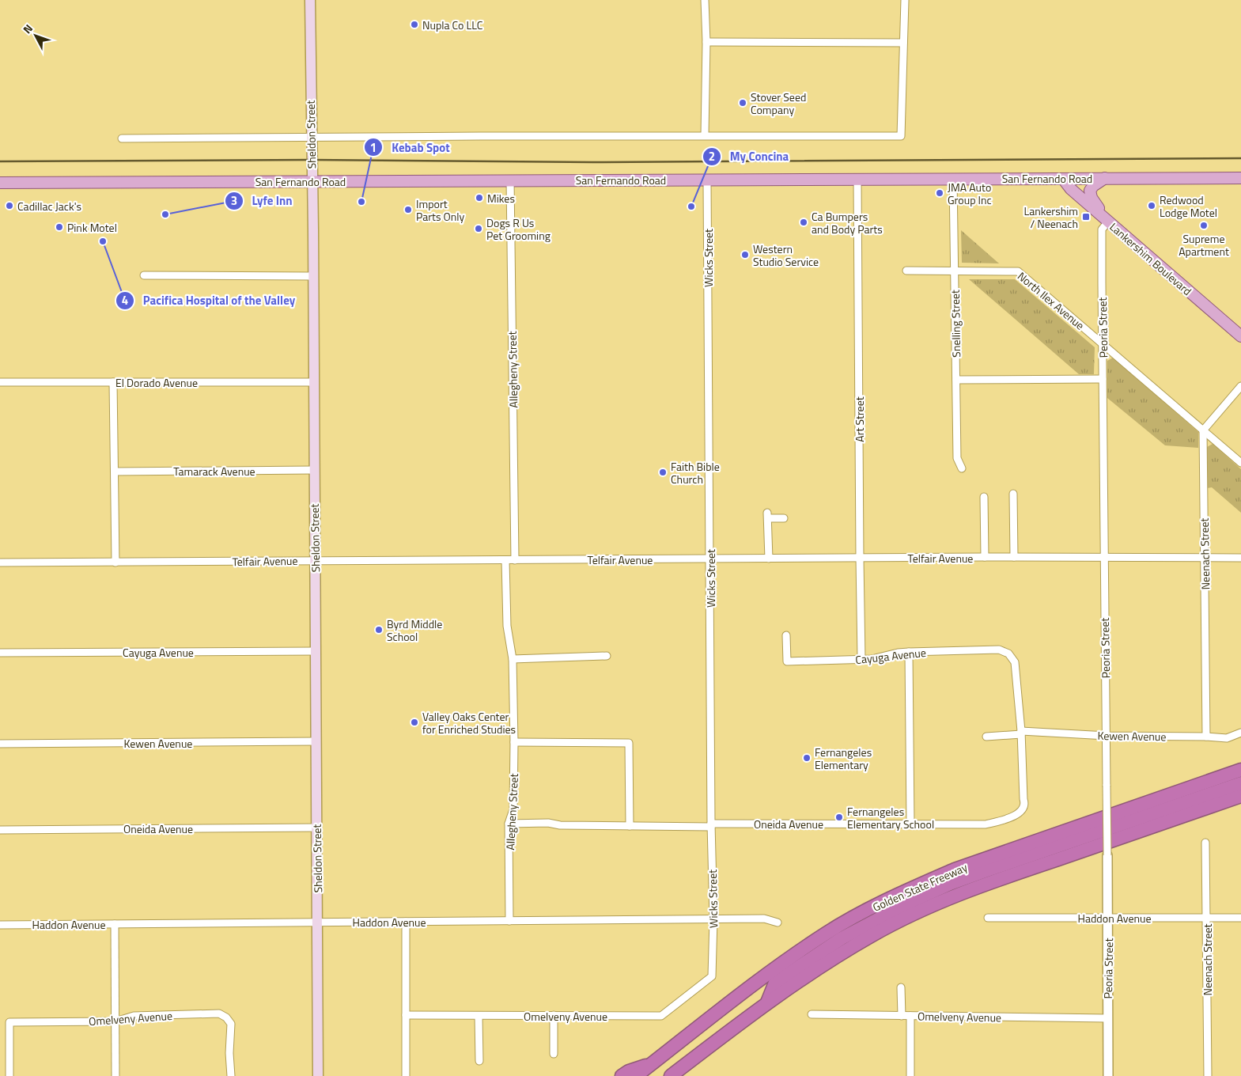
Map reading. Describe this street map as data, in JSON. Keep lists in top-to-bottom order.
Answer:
{
  "streets": {
    "highway": ["Golden State Freeway"],
    "main road": ["Sheldon Street", "San Fernando Road", "Lankershim Boulevard"],
    "street": [
      "Wicks Street",
      "North Ilex Avenue",
      "Snelling Street",
      "Peoria Street",
      "Allegheny Street",
      "El Dorado Avenue",
      "Art Street",
      "Tamarack Avenue",
      "Neenach Street",
      "Telfair Avenue",
      "Cayuga Avenue",
      "Kewen Avenue",
      "Oneida Avenue",
      "Haddon Avenue",
      "Omelveny Avenue"
    ]
  },
  "crossings": [
    ["Sheldon Street", "San Fernando Road"],
    ["Sheldon Street", "El Dorado Avenue"],
    ["Sheldon Street", "Tamarack Avenue"],
    ["Sheldon Street", "Telfair Avenue"],
    ["Sheldon Street", "Cayuga Avenue"],
    ["Sheldon Street", "Kewen Avenue"],
    ["Sheldon Street", "Oneida Avenue"],
    ["Sheldon Street", "Haddon Avenue"],
    ["San Fernando Road", "Wicks Street"],
    ["San Fernando Road", "Lankershim Boulevard"],
    ["San Fernando Road", "Snelling Street"],
    ["San Fernando Road", "Allegheny Street"],
    ["San Fernando Road", "Art Street"],
    ["Wicks Street", "Telfair Avenue"],
    ["Wicks Street", "Oneida Avenue"],
    ["Wicks Street", "Haddon Avenue"],
    ["Wicks Street", "Omelveny Avenue"],
    ["Lankershim Boulevard", "Peoria Street"],
    ["North Ilex Avenue", "Snelling Street"],
    ["North Ilex Avenue", "Peoria Street"],
    ["North Ilex Avenue", "Neenach Street"],
    ["Peoria Street", "Telfair Avenue"],
    ["Peoria Street", "Kewen Avenue"],
    ["Peoria Street", "Haddon Avenue"],
    ["Peoria Street", "Omelveny Avenue"],
    ["Allegheny Street", "Telfair Avenue"],
    ["Allegheny Street", "Oneida Avenue"],
    ["Allegheny Street", "Haddon Avenue"],
    ["Art Street", "Telfair Avenue"],
    ["Art Street", "Cayuga Avenue"],
    ["Neenach Street", "Telfair Avenue"],
    ["Neenach Street", "Kewen Avenue"],
    ["Neenach Street", "Haddon Avenue"],
    ["Cayuga Avenue", "Kewen Avenue"],
    ["Cayuga Avenue", "Oneida Avenue"],
    ["Kewen Avenue", "Oneida Avenue"]
  ],
  "places": {
    "other": [
      "Nupla Co LLC",
      "Stover Seed Company",
      "JMA Auto Group Inc",
      "Mikes",
      "Kebab Spot",
      "Cadillac Jack's",
      "Redwood Lodge Motel",
      "My Concina",
      "Import Parts Only",
      "Lyfe Inn",
      "Ca Bumpers and Body Parts",
      "Supreme Apartment",
      "Pink Motel",
      "Dogs R Us Pet Grooming",
      "Pacifica Hospital of the Valley",
      "Western Studio Service",
      "Faith Bible Church",
      "Byrd Middle School",
      "Valley Oaks Center for Enriched Studies",
      "Fernangeles Elementary",
      "Fernangeles Elementary School"
    ],
    "transit": ["Lankershim / Neenach"]
  },
  "north": "top left"
}
